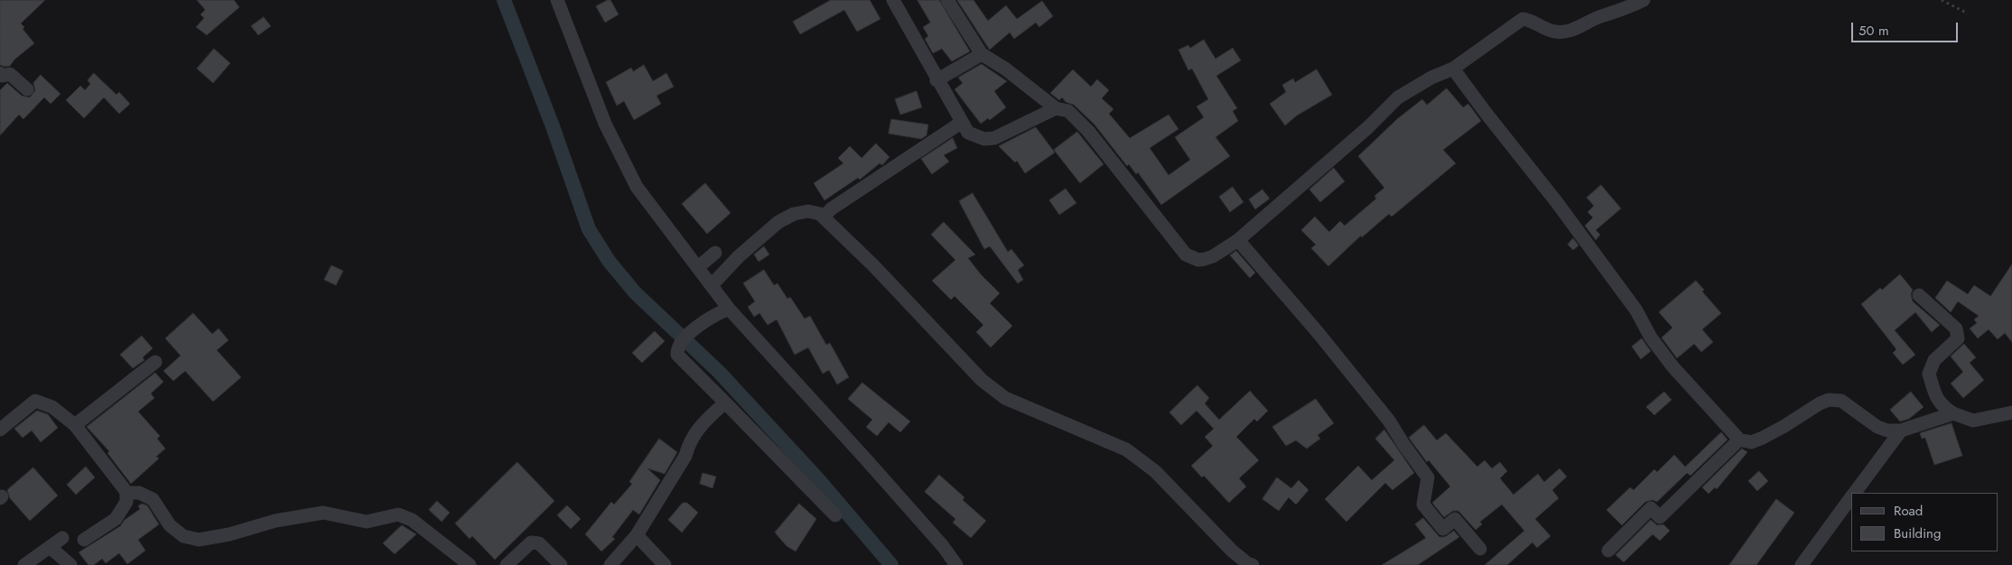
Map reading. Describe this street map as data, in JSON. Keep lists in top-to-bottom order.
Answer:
{
  "legend": ["Road", "Building"],
  "scale_bar": "50 m"
}
